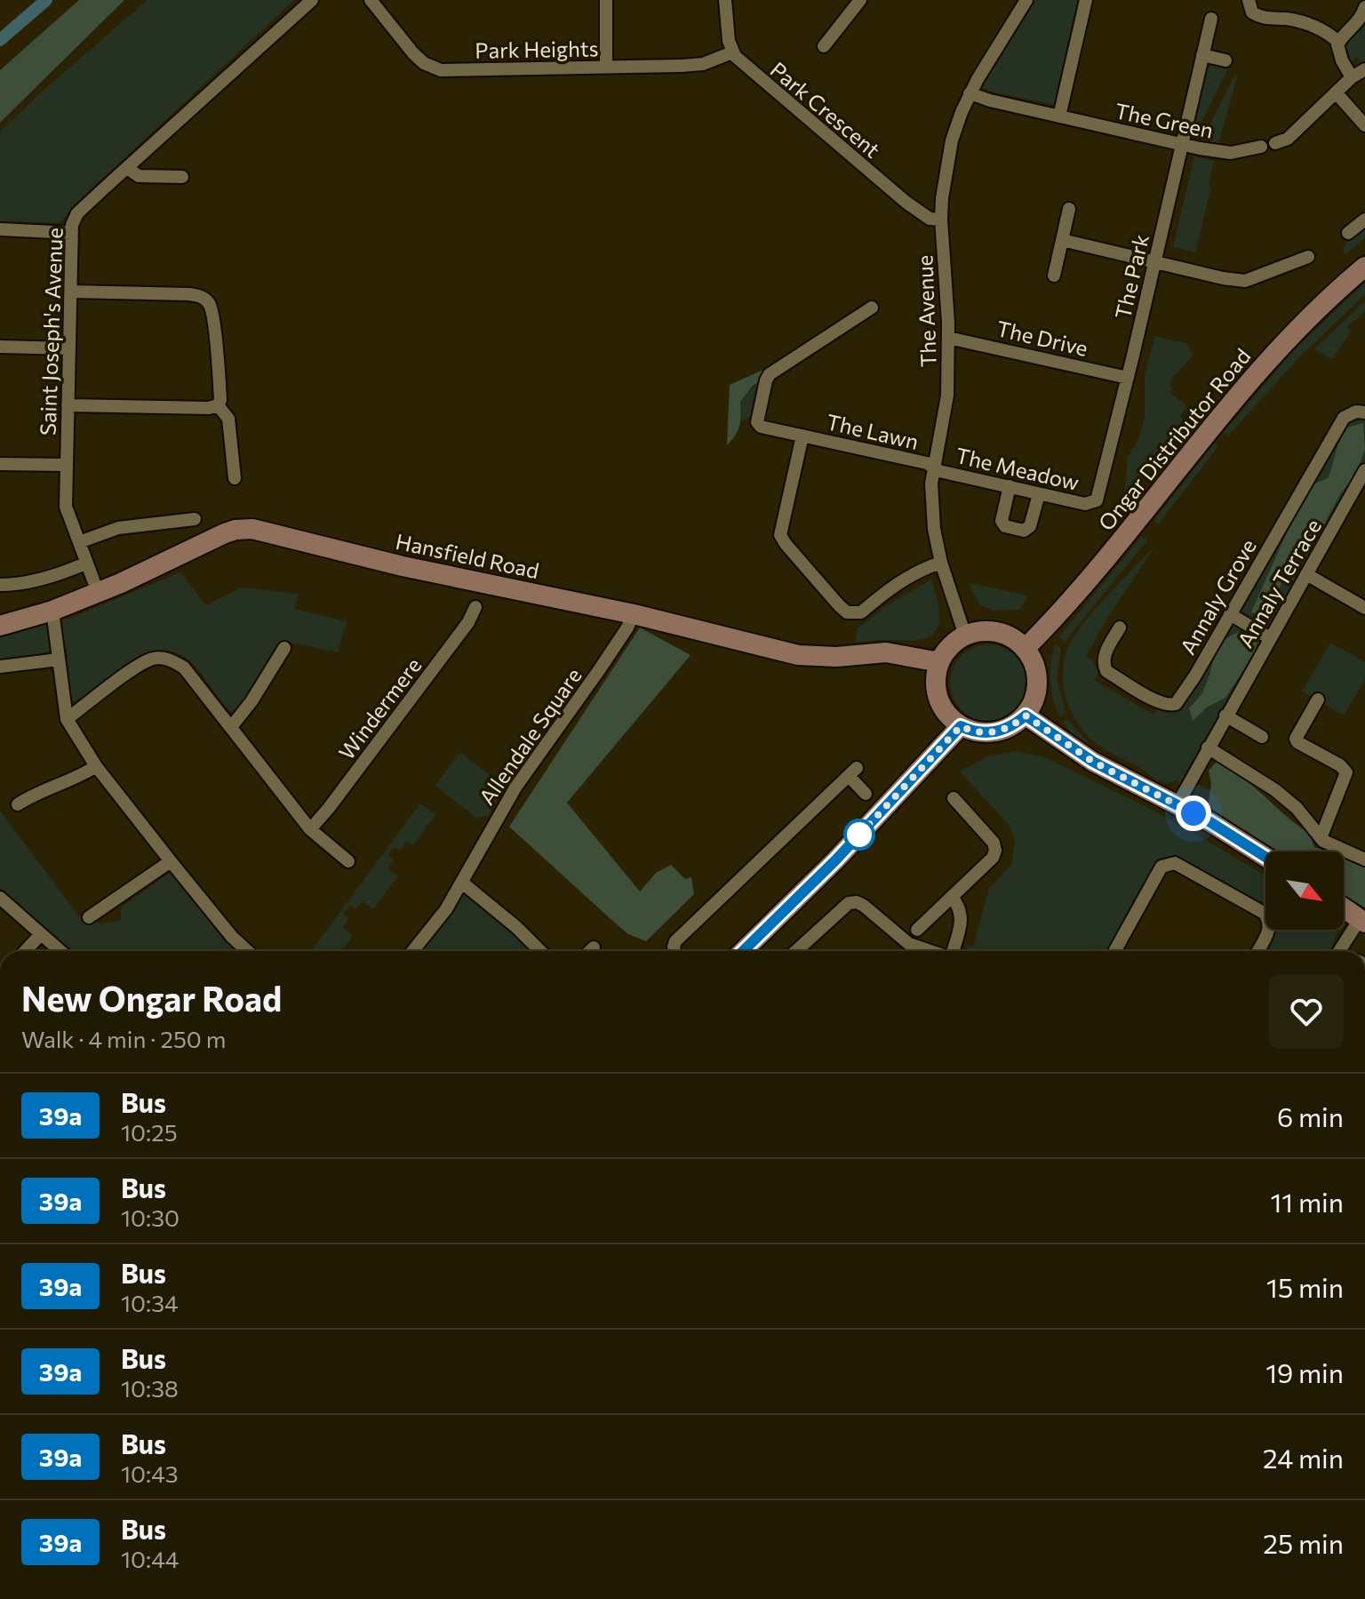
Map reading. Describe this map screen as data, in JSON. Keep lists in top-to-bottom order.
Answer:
{
  "streets": {
    "street": [
      "Park Heights",
      "Park Crescent",
      "The Green",
      "The Park",
      "The Avenue",
      "Saint Joseph's Avenue",
      "The Drive",
      "The Lawn",
      "Ongar Distributor Road",
      "The Meadow",
      "Hansfield Road",
      "Annaly Terrace",
      "Annaly Grove",
      "Windermere",
      "Allendale Square"
    ]
  },
  "crossings": [
    ["Park Heights", "Park Crescent"],
    ["Park Crescent", "The Avenue"],
    ["The Green", "The Park"],
    ["The Green", "The Avenue"],
    ["The Park", "The Drive"],
    ["The Park", "The Meadow"],
    ["The Avenue", "The Drive"],
    ["The Avenue", "The Lawn"],
    ["The Avenue", "Ongar Distributor Road"],
    ["The Avenue", "The Meadow"],
    ["The Avenue", "Hansfield Road"],
    ["Saint Joseph's Avenue", "Hansfield Road"],
    ["The Lawn", "The Meadow"],
    ["Ongar Distributor Road", "Hansfield Road"],
    ["Hansfield Road", "Allendale Square"]
  ],
  "lines": ["bus line 39a"],
  "north": "bottom right",
  "page": {
    "heading": ["New Ongar Road", "Walk · 4 min · 250 m"],
    "list": [
      {
        "mark": "39a",
        "name": "Bus",
        "note": "10:25",
        "value": "6 min"
      },
      {
        "mark": "39a",
        "name": "Bus",
        "note": "10:30",
        "value": "11 min"
      },
      {
        "mark": "39a",
        "name": "Bus",
        "note": "10:34",
        "value": "15 min"
      },
      {
        "mark": "39a",
        "name": "Bus",
        "note": "10:38",
        "value": "19 min"
      },
      {
        "mark": "39a",
        "name": "Bus",
        "note": "10:43",
        "value": "24 min"
      },
      {
        "mark": "39a",
        "name": "Bus",
        "note": "10:44",
        "value": "25 min"
      }
    ]
  }
}
